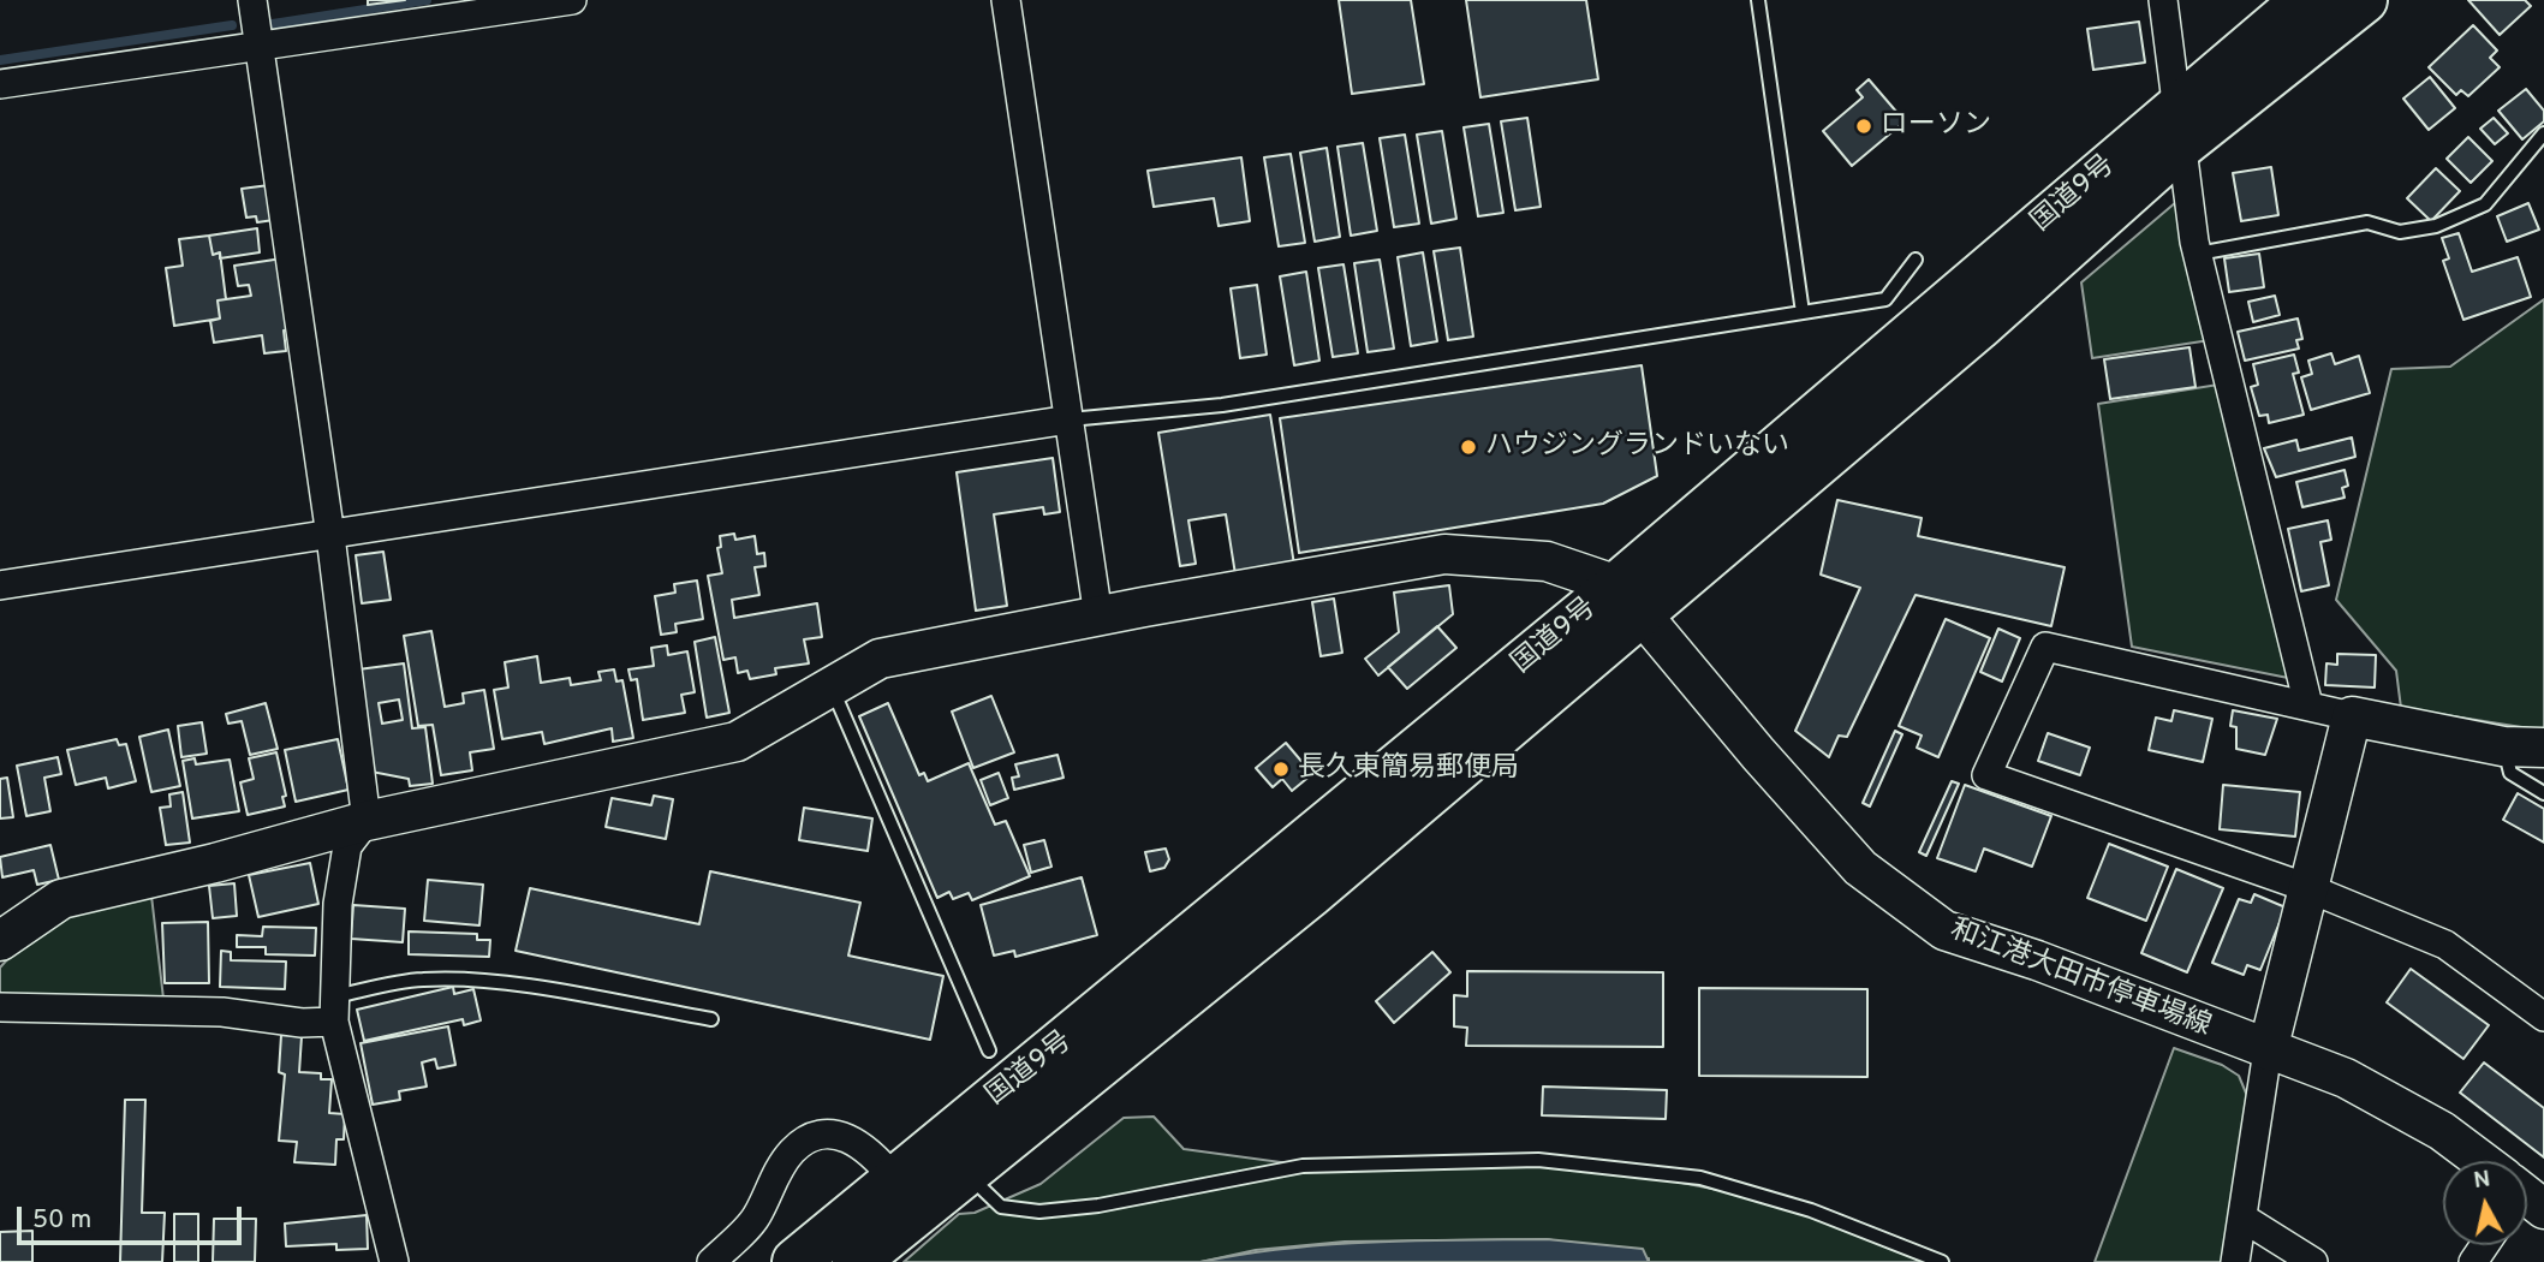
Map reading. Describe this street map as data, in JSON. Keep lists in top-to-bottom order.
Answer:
{
  "streets": {
    "highway": ["国道9号"],
    "street": ["和江港大田市停車場線"]
  },
  "crossings": [
    ["国道9号", "和江港大田市停車場線"]
  ],
  "places": ["ローソン", "ハウジングランドいない", "長久東簡易郵便局"],
  "scale_bar": "50 m",
  "north": "top"
}
